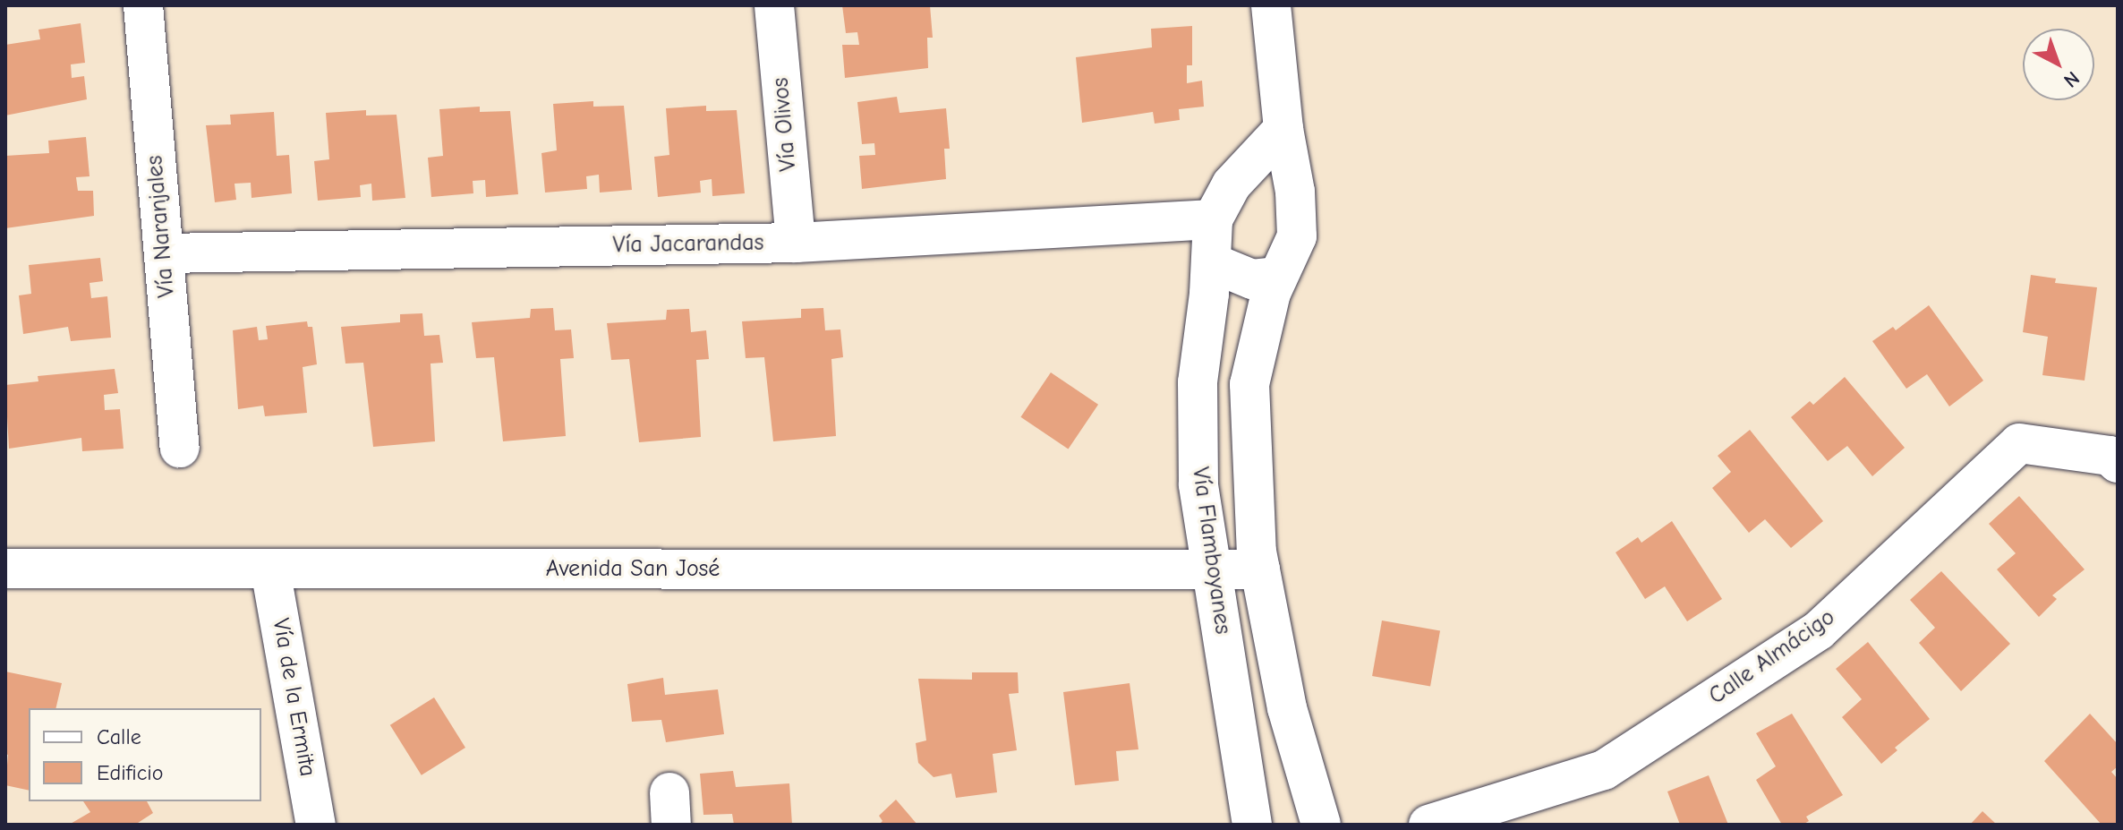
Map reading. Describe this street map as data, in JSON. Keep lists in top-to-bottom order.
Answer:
{
  "streets": {
    "street": [
      "Vía Olivos",
      "Vía Naranjales",
      "Vía Jacarandas",
      "Vía Flamboyanes",
      "Avenida San José",
      "Calle Almácigo",
      "Vía de la Ermita"
    ]
  },
  "crossings": [
    ["Vía Olivos", "Vía Jacarandas"],
    ["Vía Naranjales", "Vía Jacarandas"],
    ["Vía Jacarandas", "Vía Flamboyanes"],
    ["Vía Flamboyanes", "Avenida San José"],
    ["Avenida San José", "Vía de la Ermita"]
  ],
  "legend": ["Calle", "Edificio"],
  "north": "bottom right"
}
